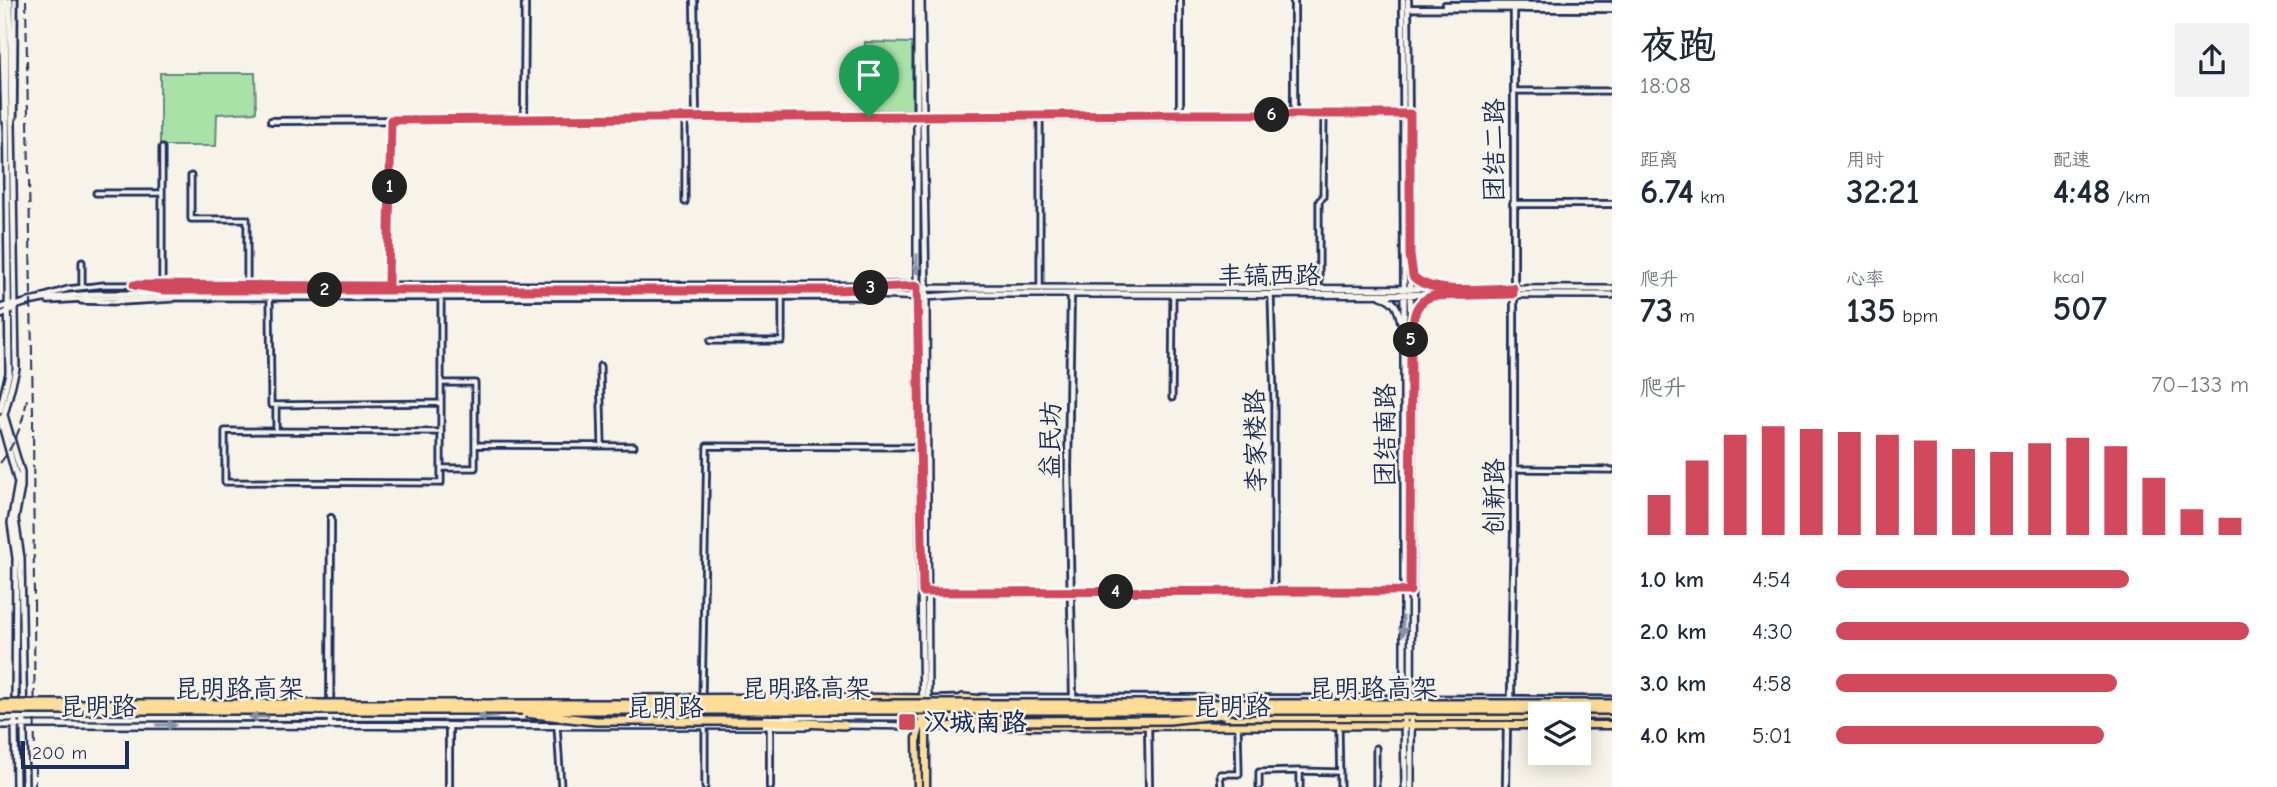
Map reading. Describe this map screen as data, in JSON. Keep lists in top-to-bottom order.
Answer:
{
  "streets": {
    "highway": ["昆明路高架"],
    "main road": ["丰镐西路", "团结南路", "昆明路"],
    "street": [
      "团结二路",
      "益民坊",
      "李家楼路",
      "创新路"
    ]
  },
  "crossings": [
    ["团结二路", "丰镐西路"],
    ["团结二路", "创新路"],
    ["丰镐西路", "团结南路"],
    ["丰镐西路", "益民坊"],
    ["丰镐西路", "李家楼路"],
    ["丰镐西路", "创新路"],
    ["团结南路", "昆明路"],
    ["益民坊", "昆明路"],
    ["创新路", "昆明路"],
    ["昆明路高架", "昆明路"]
  ],
  "places": {
    "transit": ["汉城南路"]
  },
  "scale_bar": "200 m",
  "page": {
    "heading": ["夜跑", "18:08"],
    "pins": [
      "6",
      "1",
      "3",
      "2",
      "5",
      "4"
    ],
    "stats": [
      ["距离", "6.74 km"],
      ["用时", "32:21"],
      ["配速", "4:48 /km"],
      ["爬升", "73 m"],
      ["心率", "135 bpm"],
      ["kcal", "507"]
    ],
    "chart": ["爬升", "70–133 m"],
    "list": [
      {
        "name": "1.0 km",
        "note": "4:54"
      },
      {
        "name": "2.0 km",
        "note": "4:30"
      },
      {
        "name": "3.0 km",
        "note": "4:58"
      },
      {
        "name": "4.0 km",
        "note": "5:01"
      }
    ],
    "scale": "200 m"
  }
}
